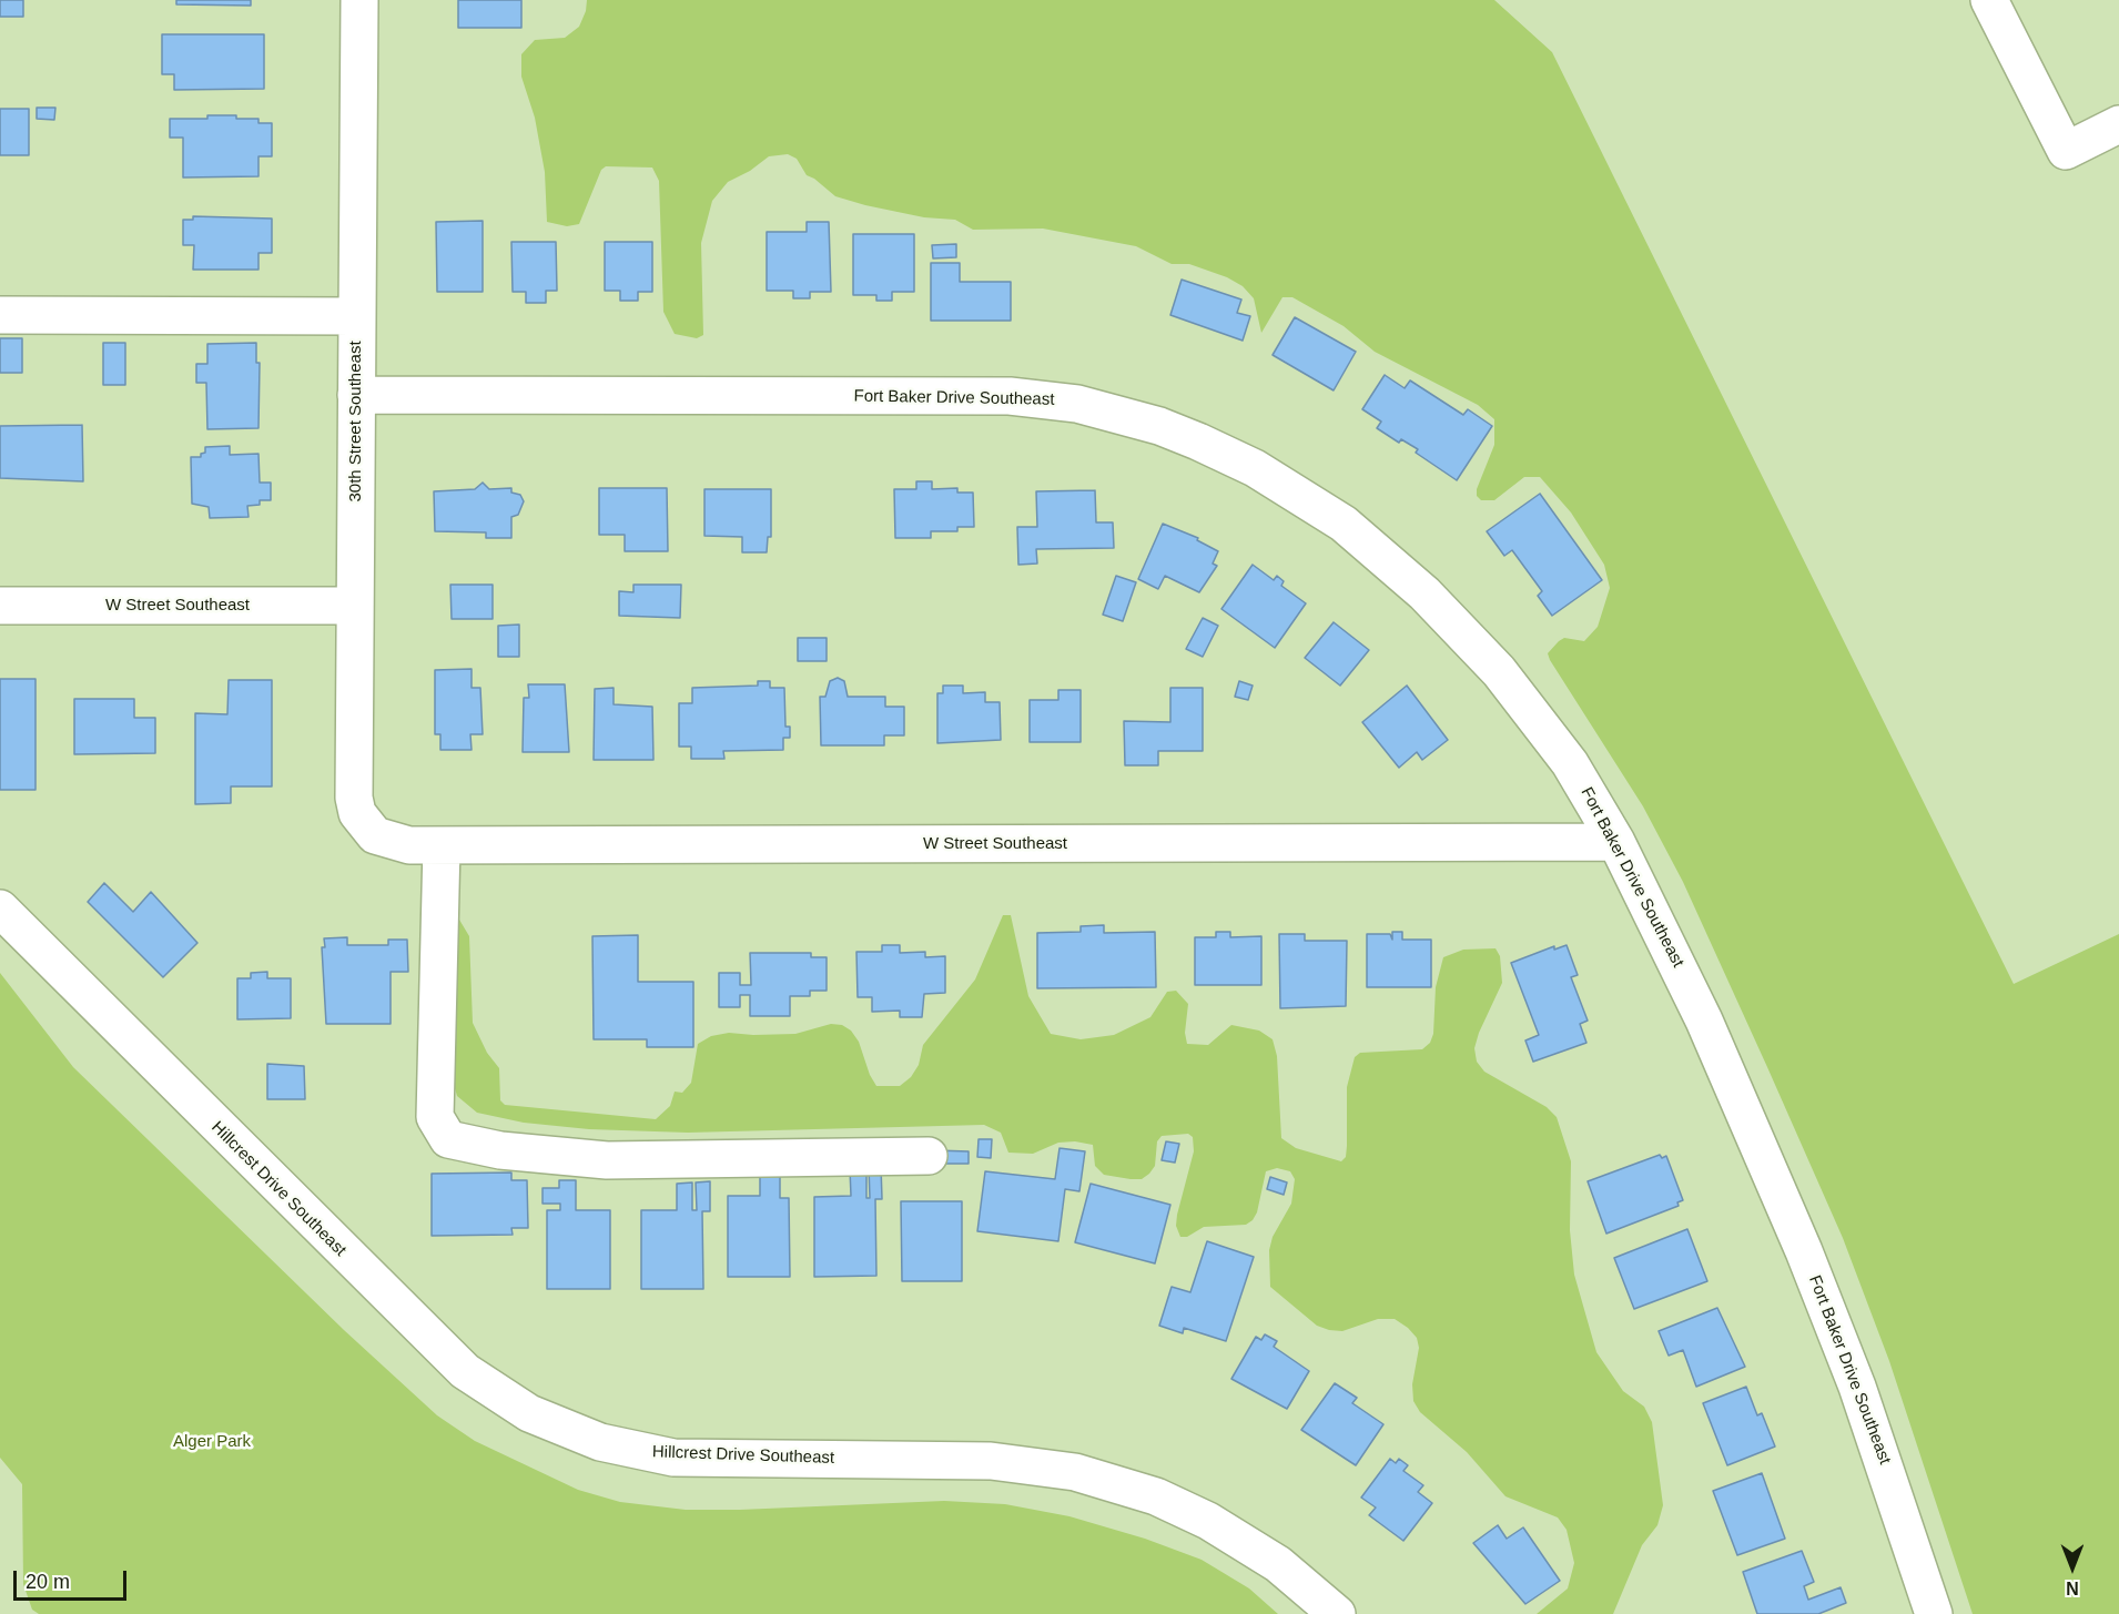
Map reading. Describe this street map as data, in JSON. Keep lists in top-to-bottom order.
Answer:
{
  "streets": {
    "street": [
      "Fort Baker Drive Southeast",
      "30th Street Southeast",
      "W Street Southeast",
      "Hillcrest Drive Southeast"
    ]
  },
  "crossings": [
    ["Fort Baker Drive Southeast", "30th Street Southeast"],
    ["Fort Baker Drive Southeast", "W Street Southeast"],
    ["30th Street Southeast", "W Street Southeast"]
  ],
  "parks": ["Alger Park"],
  "scale_bar": "20 m",
  "north": "bottom"
}
